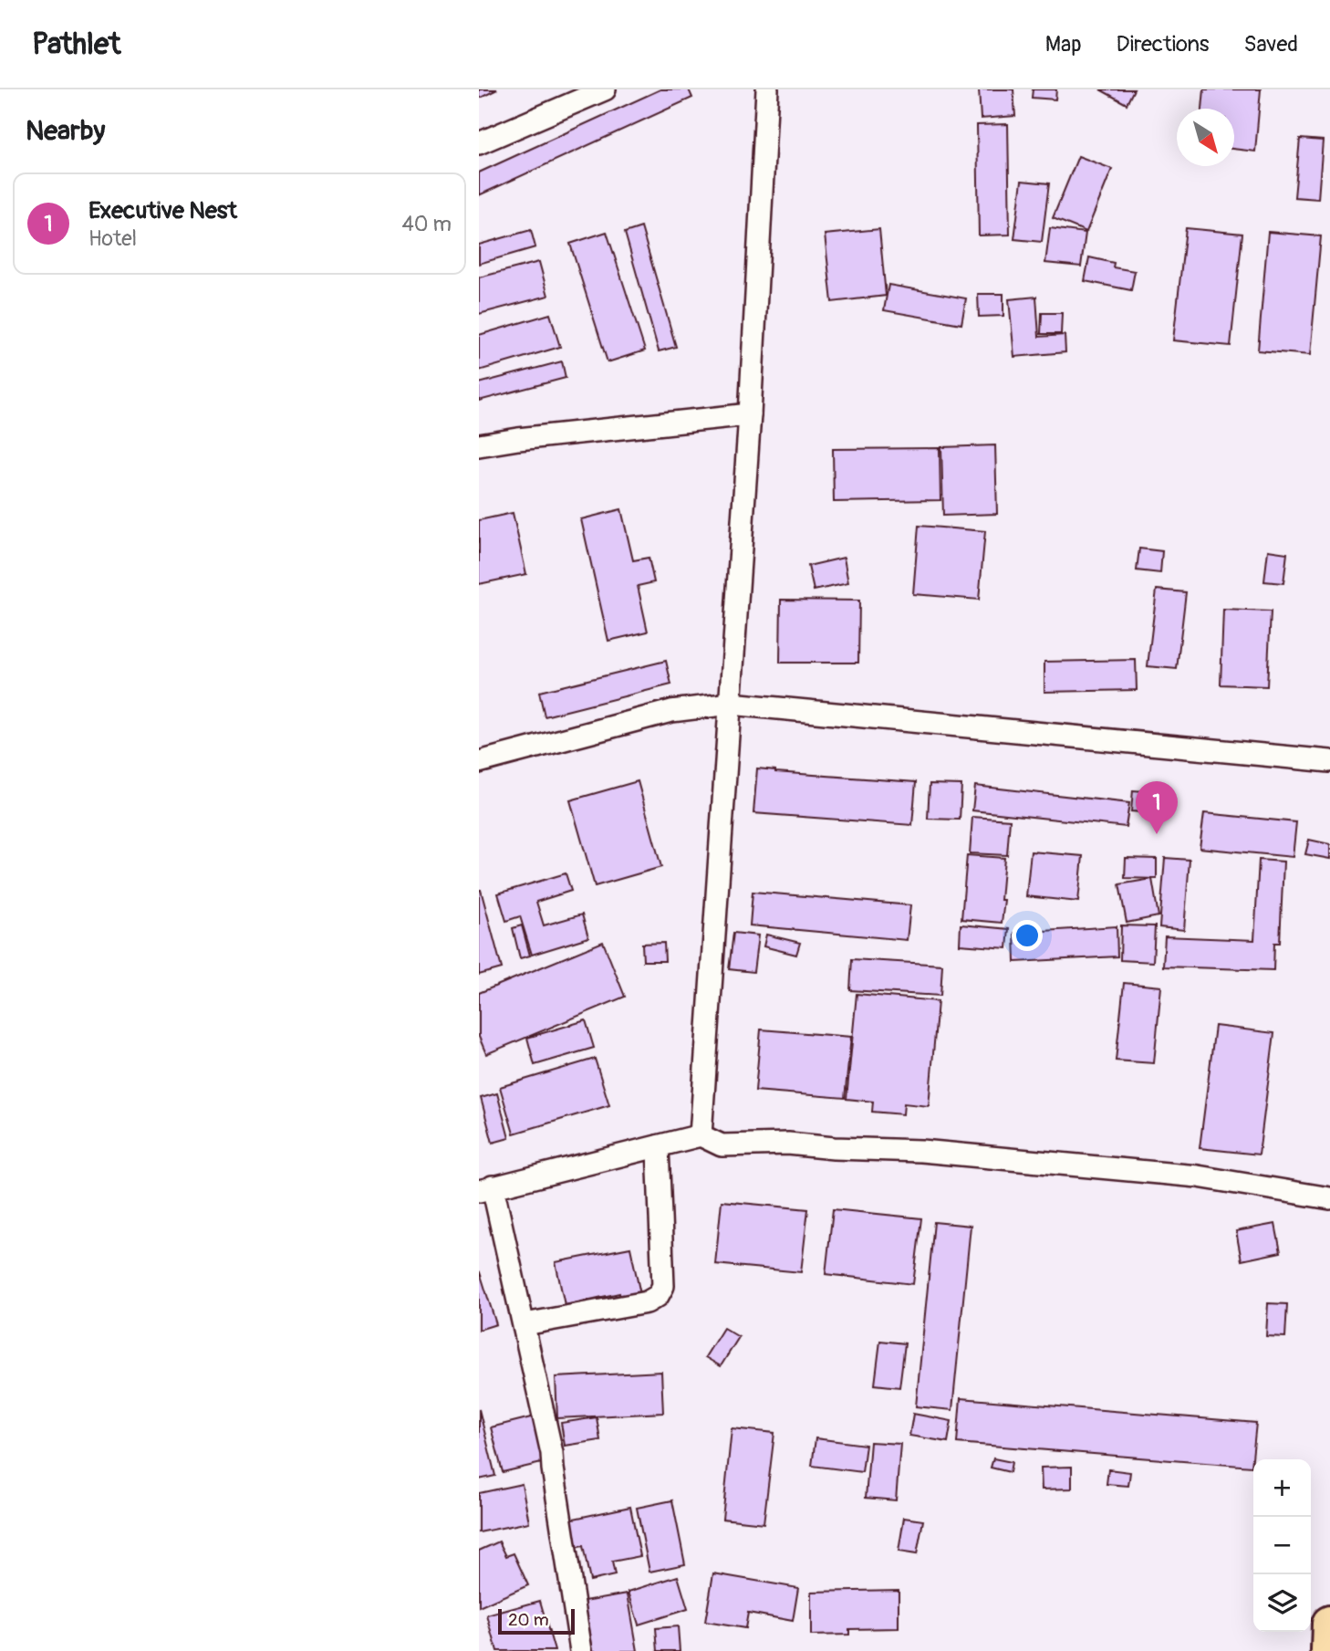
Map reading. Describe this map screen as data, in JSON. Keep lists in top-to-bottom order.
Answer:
{
  "scale_bar": "20 m",
  "north": "bottom right",
  "page": {
    "header": "Pathlet",
    "nav": ["Map", "Directions", "Saved"],
    "heading": "Nearby",
    "list": [
      {
        "mark": "1",
        "name": "Executive Nest",
        "note": "Hotel",
        "value": "40 m"
      }
    ],
    "pins": "1",
    "map_buttons": ["+", "−"],
    "scale": "20 m"
  }
}
